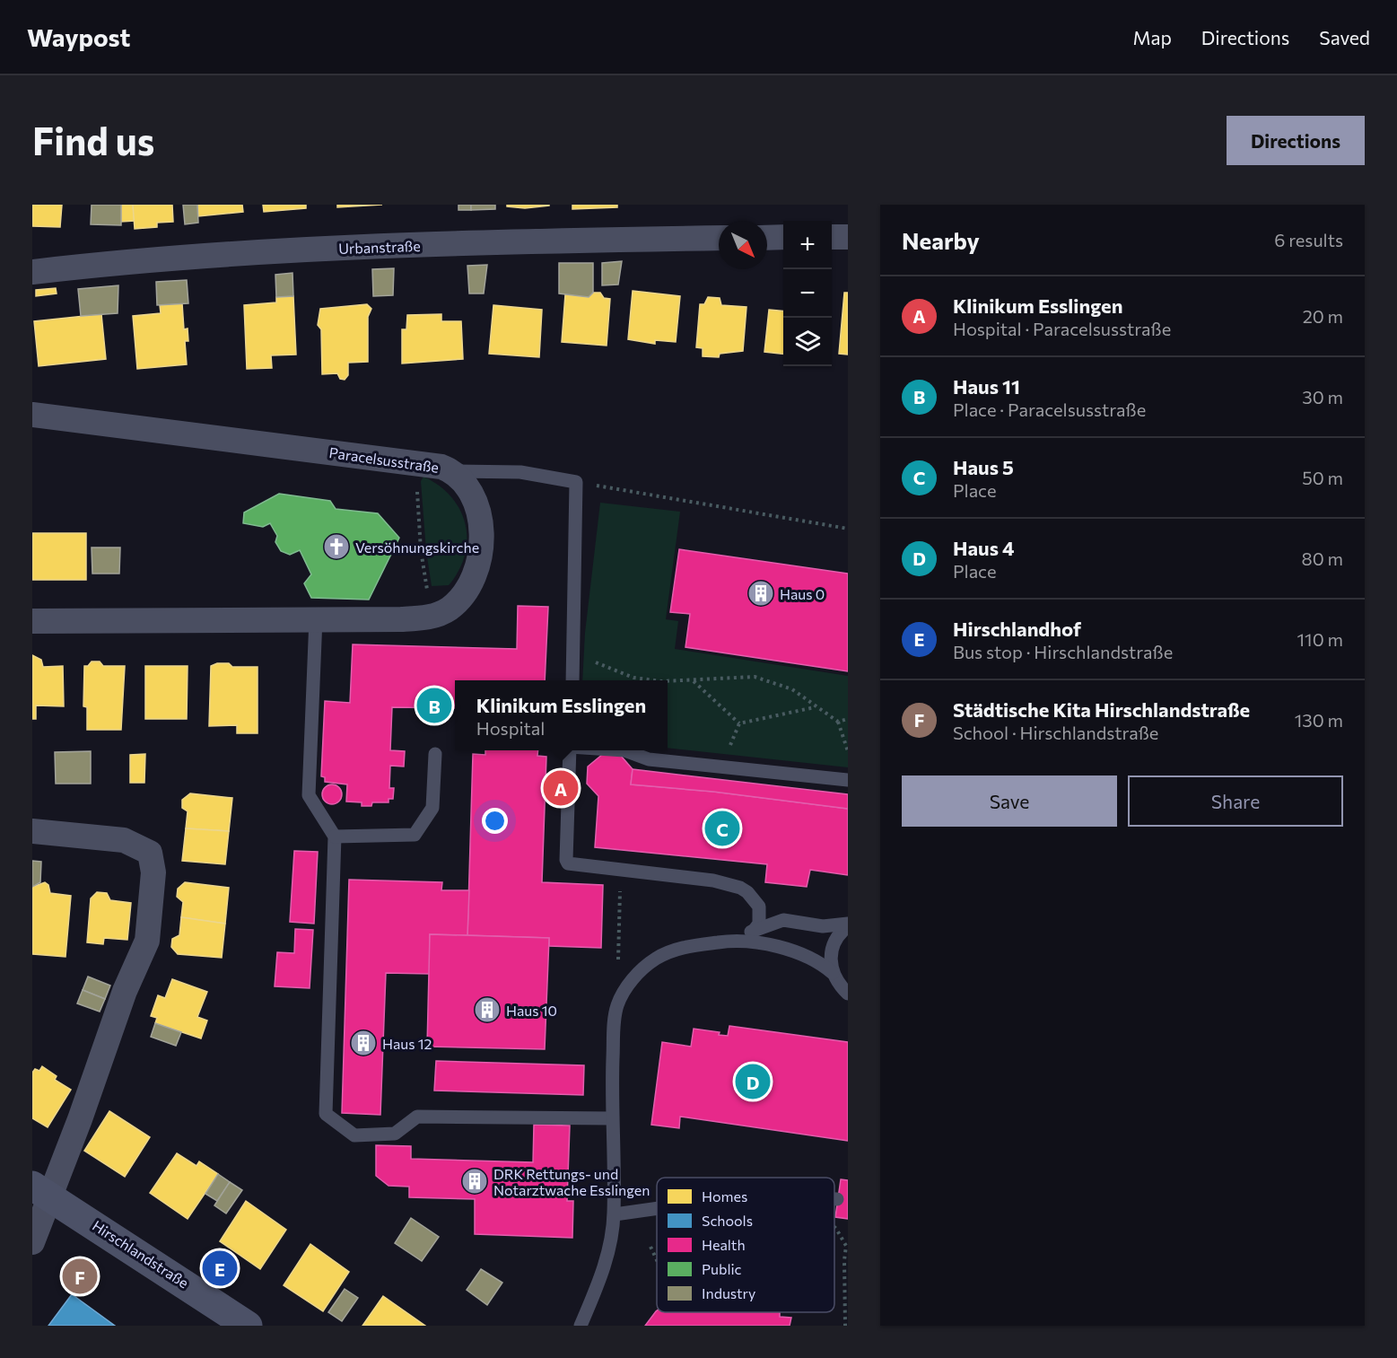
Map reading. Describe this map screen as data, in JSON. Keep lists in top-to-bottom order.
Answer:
{
  "streets": {
    "street": ["Urbanstraße", "Paracelsusstraße", "Hirschlandstraße"]
  },
  "places": {
    "church": ["Versöhnungskirche"],
    "building": [
      "Haus 0",
      "Haus 10",
      "Haus 12",
      "DRK Rettungs- und Notarztwache Esslingen"
    ]
  },
  "legend": [
    "Homes",
    "Schools",
    "Health",
    "Public",
    "Industry"
  ],
  "north": "bottom right",
  "page": {
    "header": "Waypost",
    "nav": ["Map", "Directions", "Saved"],
    "buttons": [
      "Directions",
      ["Save", "Share"]
    ],
    "title": "Find us",
    "heading": ["Nearby", "6 results"],
    "map_buttons": ["+", "−"],
    "list": [
      {
        "mark": "A",
        "name": "Klinikum Esslingen",
        "note": "Hospital · Paracelsusstraße",
        "value": "20 m"
      },
      {
        "mark": "B",
        "name": "Haus 11",
        "note": "Place · Paracelsusstraße",
        "value": "30 m"
      },
      {
        "mark": "C",
        "name": "Haus 5",
        "note": "Place",
        "value": "50 m"
      },
      {
        "mark": "D",
        "name": "Haus 4",
        "note": "Place",
        "value": "80 m"
      },
      {
        "mark": "E",
        "name": "Hirschlandhof",
        "note": "Bus stop · Hirschlandstraße",
        "value": "110 m"
      },
      {
        "mark": "F",
        "name": "Städtische Kita Hirschlandstraße",
        "note": "School · Hirschlandstraße",
        "value": "130 m"
      }
    ],
    "popup": ["Klinikum Esslingen", "Hospital"],
    "pins": [
      "B",
      "A",
      "C",
      "D",
      "E",
      "F"
    ]
  }
}
